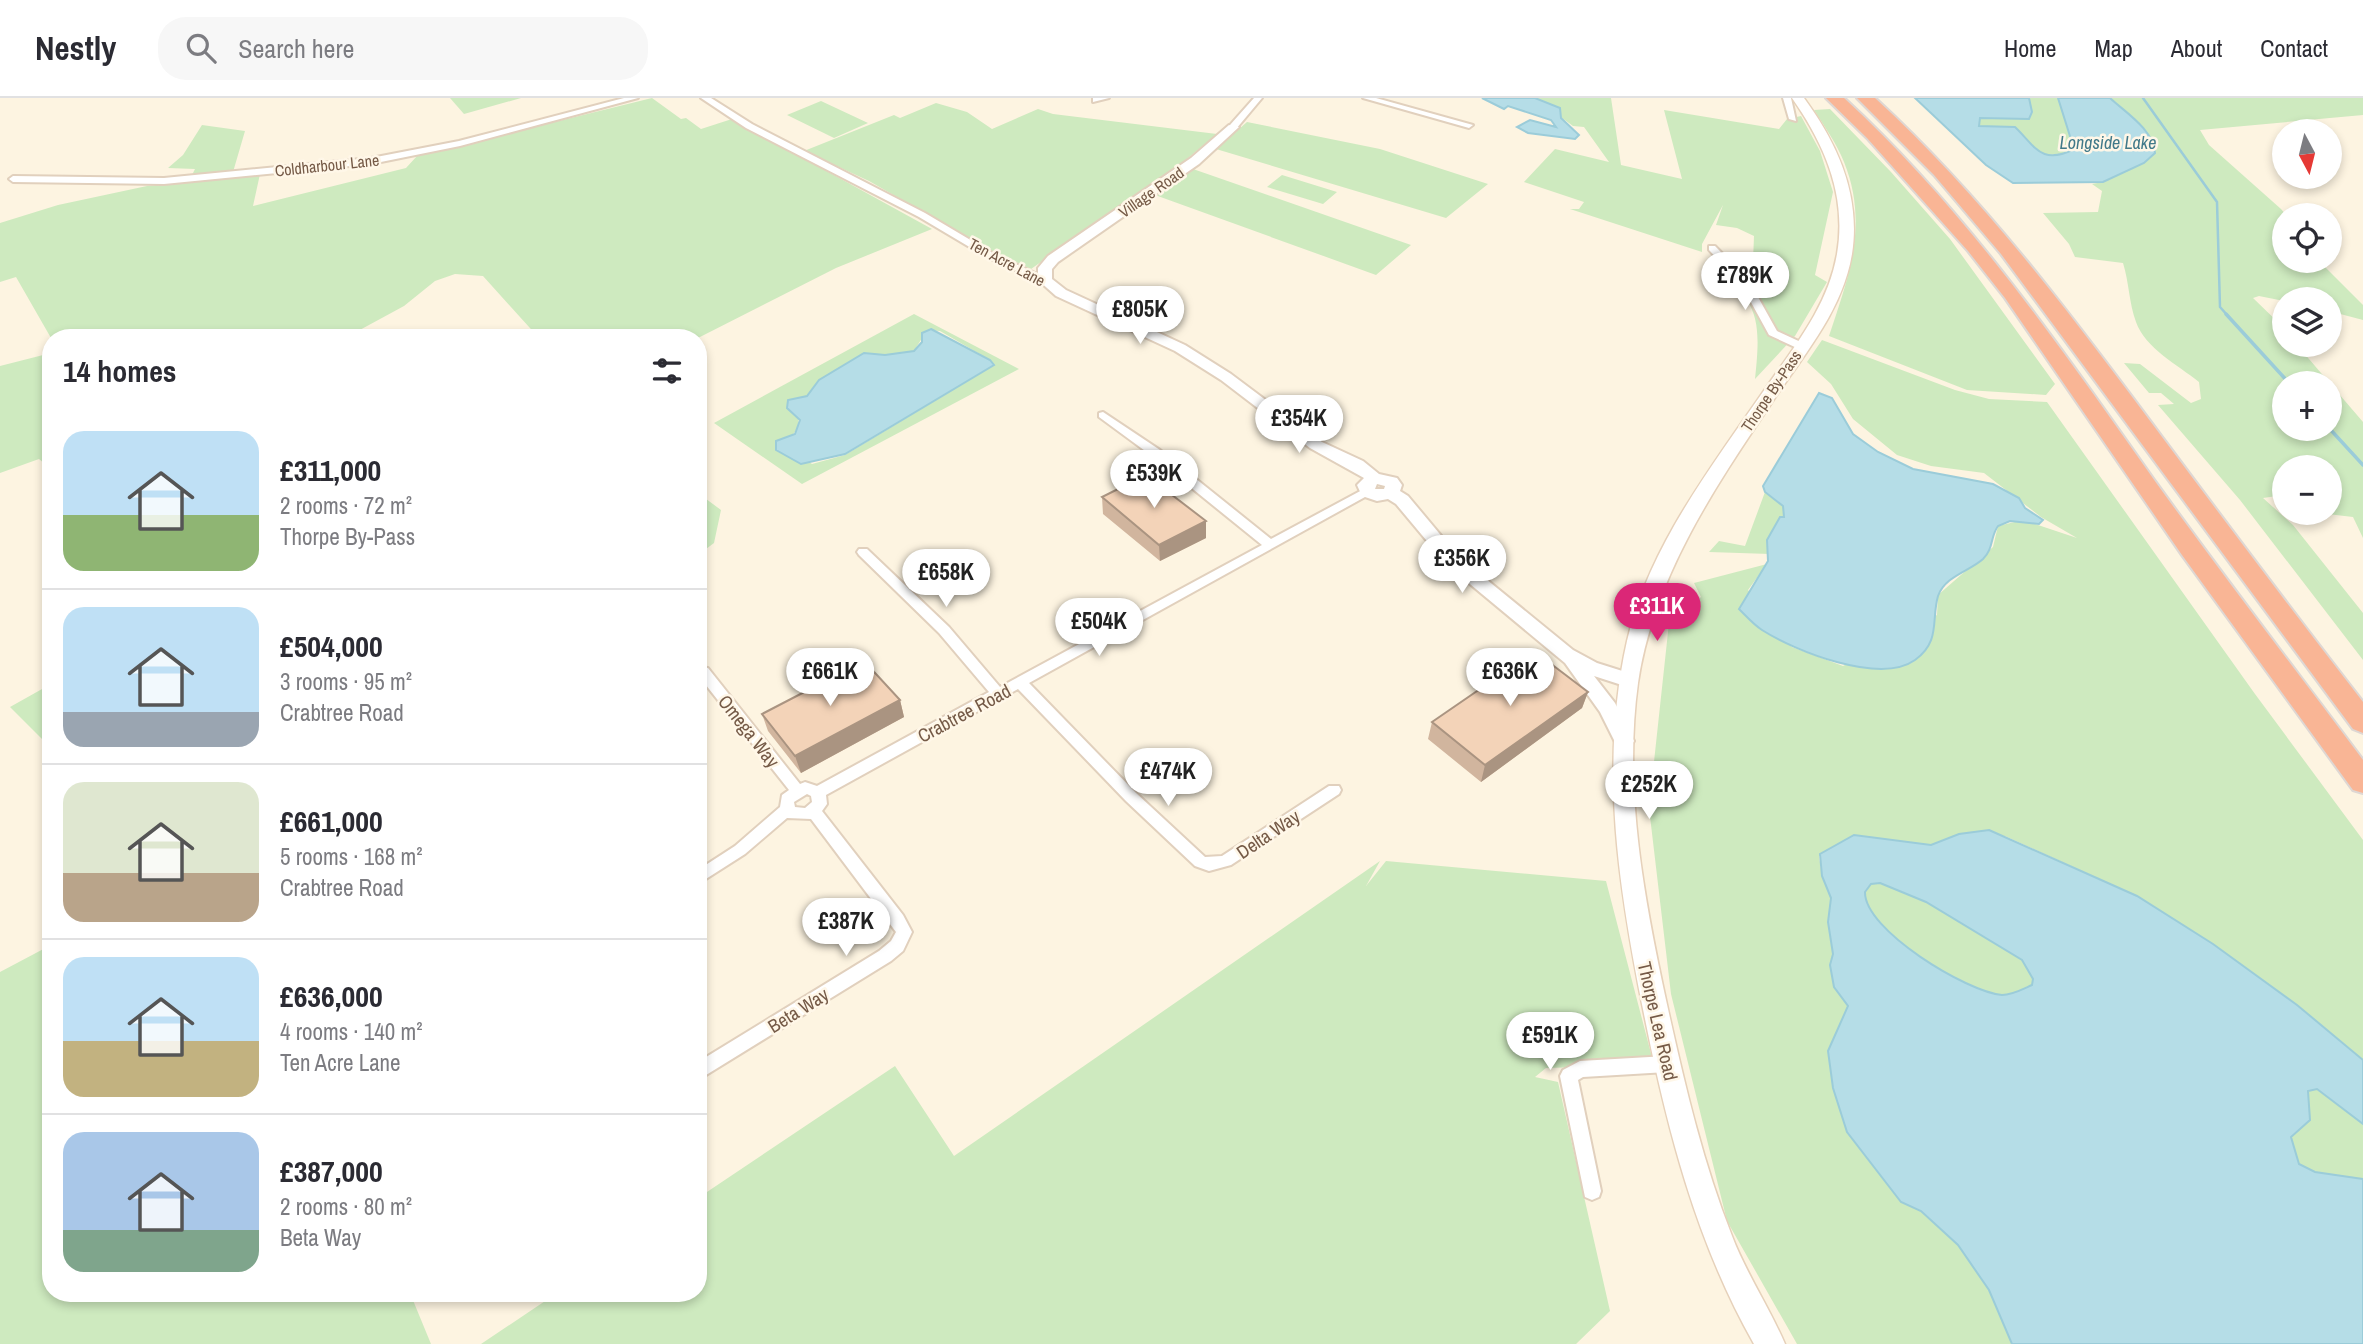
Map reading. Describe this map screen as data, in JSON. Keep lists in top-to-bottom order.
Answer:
{
  "streets": {
    "main road": ["Thorpe By-Pass", "Thorpe Lea Road"],
    "street": [
      "Coldharbour Lane",
      "Village Road",
      "Ten Acre Lane",
      "Crabtree Road",
      "Omega Way",
      "Delta Way",
      "Beta Way"
    ]
  },
  "crossings": [
    ["Village Road", "Ten Acre Lane"],
    ["Ten Acre Lane", "Crabtree Road"],
    ["Thorpe By-Pass", "Thorpe Lea Road"],
    ["Crabtree Road", "Omega Way"],
    ["Crabtree Road", "Delta Way"],
    ["Crabtree Road", "Beta Way"],
    ["Omega Way", "Beta Way"]
  ],
  "water": ["Longside Lake"],
  "north": "bottom",
  "page": {
    "header": "Nestly",
    "search": "Search here",
    "nav": [
      "Home",
      "Map",
      "About",
      "Contact"
    ],
    "map_buttons": ["+", "−"],
    "price": [
      "£789K",
      "£805K",
      "£354K",
      "£539K",
      "£356K",
      "£658K",
      "£311K",
      "£504K",
      "£661K",
      "£636K",
      "£474K",
      "£252K",
      "£387K",
      "£591K"
    ],
    "heading": "14 homes",
    "list": [
      {
        "name": "£311,000",
        "note": "2 rooms · 72 m² · Thorpe By-Pass"
      },
      {
        "name": "£504,000",
        "note": "3 rooms · 95 m² · Crabtree Road"
      },
      {
        "name": "£661,000",
        "note": "5 rooms · 168 m² · Crabtree Road"
      },
      {
        "name": "£636,000",
        "note": "4 rooms · 140 m² · Ten Acre Lane"
      },
      {
        "name": "£387,000",
        "note": "2 rooms · 80 m² · Beta Way"
      }
    ]
  }
}
